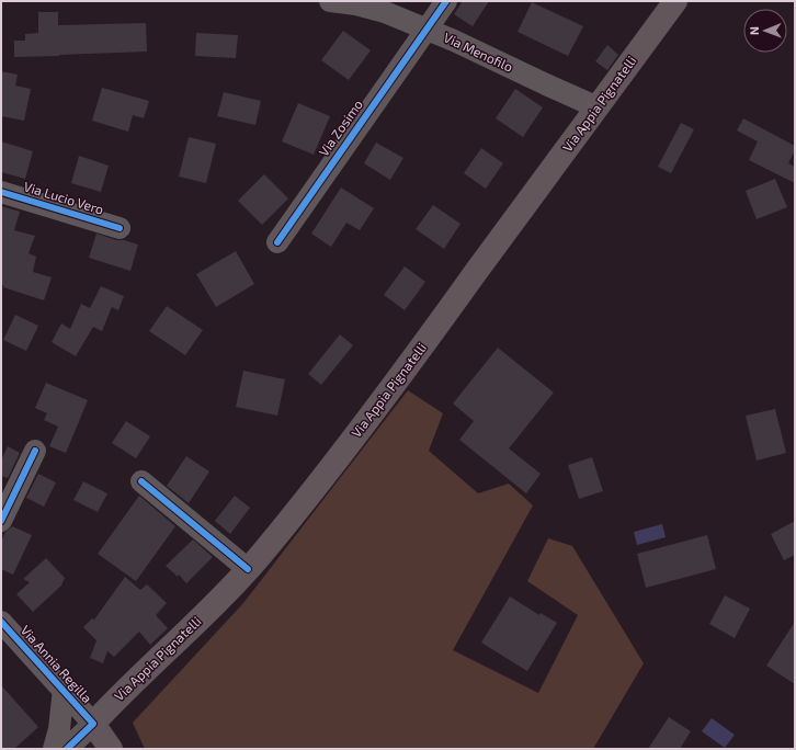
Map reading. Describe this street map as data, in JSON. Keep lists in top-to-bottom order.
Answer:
{
  "streets": {
    "main road": ["Via Appia Pignatelli"],
    "street": [
      "Via Menofilo",
      "Via Zosimo",
      "Via Lucio Vero",
      "Via Annia Regilla"
    ]
  },
  "crossings": [
    ["Via Menofilo", "Via Appia Pignatelli"],
    ["Via Menofilo", "Via Zosimo"],
    ["Via Appia Pignatelli", "Via Annia Regilla"]
  ],
  "north": "left"
}
